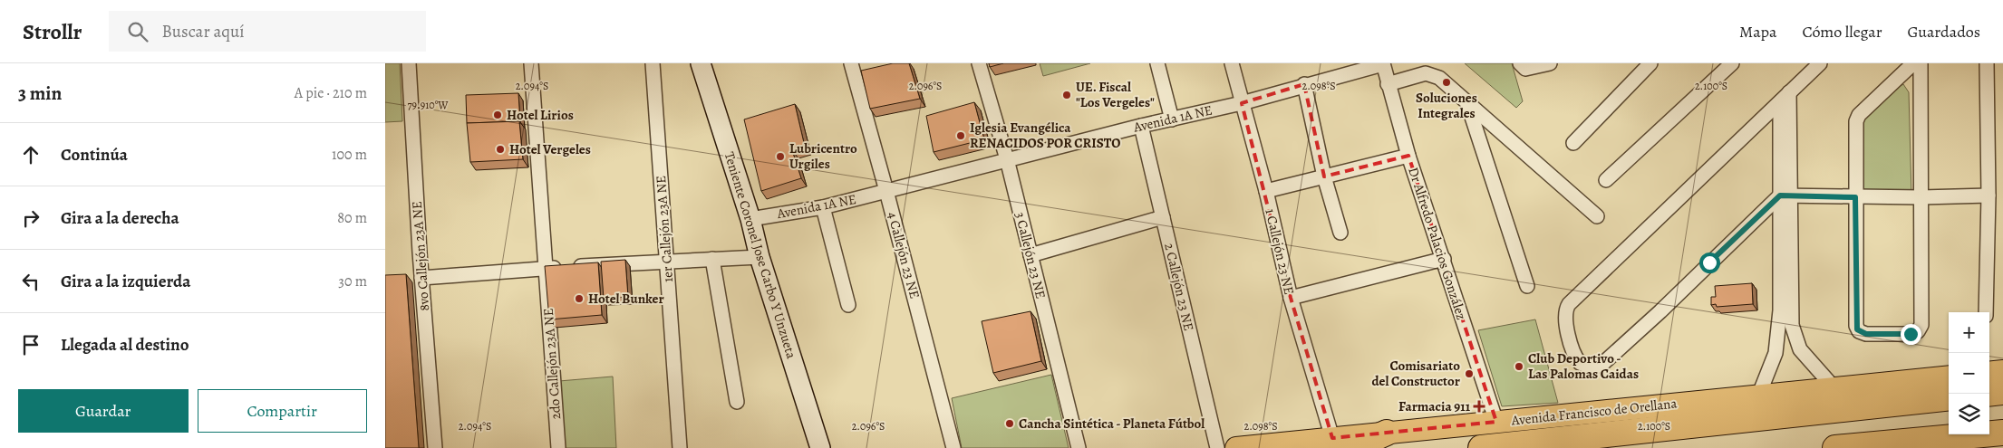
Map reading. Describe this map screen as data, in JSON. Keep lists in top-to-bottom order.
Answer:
{
  "streets": {
    "highway": ["Avenida Francisco de Orellana"],
    "street": [
      "Avenida 1A NE",
      "1er Callejón 23A NE",
      "Dr Alfredo Palacios González",
      "1 Callejón 23 NE",
      "Teniente Coronel Jose Carbo Y Unzueta",
      "4 Callejón 23 NE",
      "3 Callejón 23 NE",
      "8vo Callejón 23A NE",
      "2 Callejón 23 NE",
      "2do Callejón 23A NE"
    ]
  },
  "crossings": [
    ["Avenida 1A NE", "Dr Alfredo Palacios González"],
    ["Avenida 1A NE", "1 Callejón 23 NE"],
    ["Avenida 1A NE", "Teniente Coronel Jose Carbo Y Unzueta"],
    ["Avenida 1A NE", "4 Callejón 23 NE"],
    ["Avenida 1A NE", "3 Callejón 23 NE"],
    ["Avenida 1A NE", "2 Callejón 23 NE"],
    ["Dr Alfredo Palacios González", "Avenida Francisco de Orellana"]
  ],
  "places": {
    "other": [
      "Soluciones Integrales",
      "UE. Fiscal \"Los Vergeles\"",
      "Hotel Lirios",
      "Iglesia Evangélica RENACIDOS POR CRISTO",
      "Hotel Vergeles",
      "Lubricentro Urgiles",
      "Hotel Bunker",
      "Club Deportivo - Las Palomas Caidas",
      "Comisariato del Constructor",
      "Cancha Sintética - Planeta Fútbol"
    ],
    "health": ["Farmacia 911"]
  },
  "page": {
    "header": "Strollr",
    "search": "Buscar aquí",
    "nav": ["Mapa", "Cómo llegar", "Guardados"],
    "heading": ["3 min", "A pie · 210 m"],
    "list": [
      ["Continúa", "100 m"],
      ["Gira a la derecha", "80 m"],
      ["Gira a la izquierda", "30 m"],
      "Llegada al destino"
    ],
    "map_buttons": ["+", "−"],
    "buttons": ["Guardar", "Compartir"]
  },
  "coordinates": [
    "2.094°S",
    "2.096°S",
    "2.098°S",
    "2.100°S",
    "79.910°W"
  ]
}
